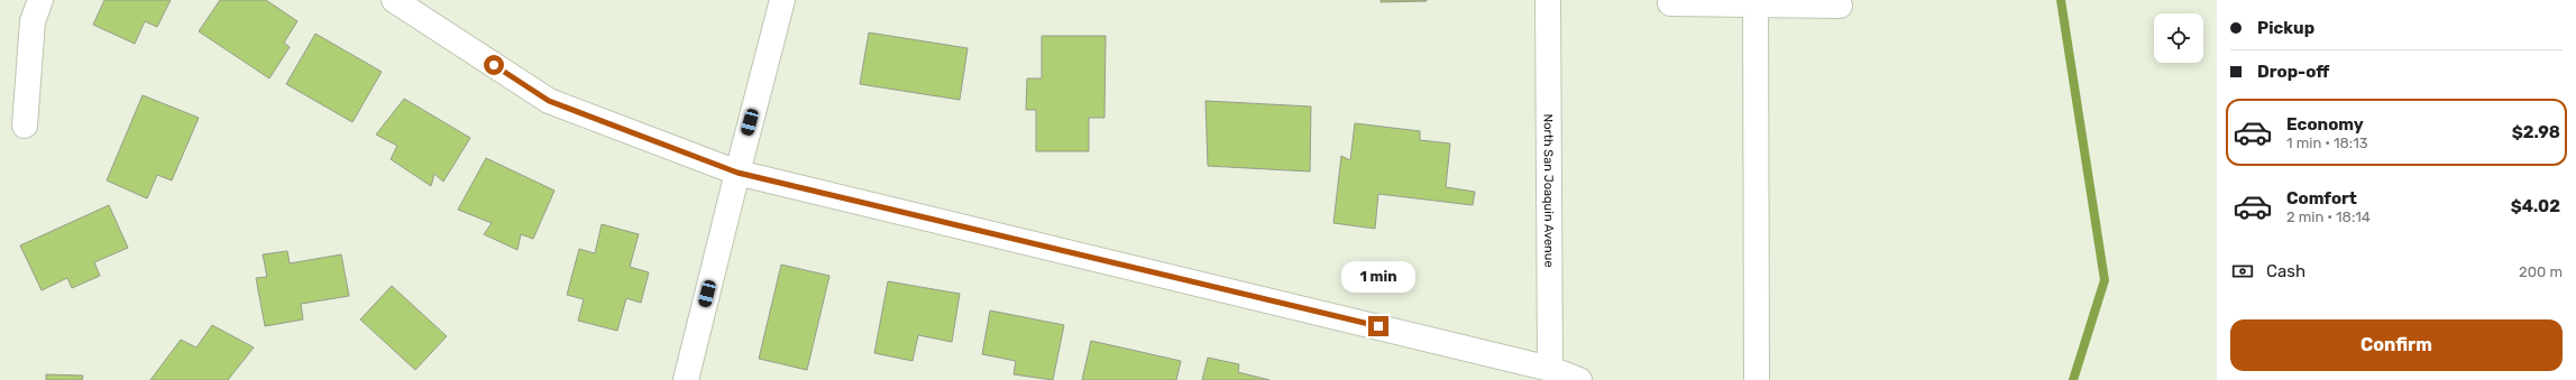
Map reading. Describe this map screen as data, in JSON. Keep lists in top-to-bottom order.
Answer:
{
  "streets": {
    "street": ["North San Joaquin Avenue"]
  },
  "page": {
    "banner": ["Pickup", "Drop-off"],
    "list": [
      {
        "name": "Economy",
        "note": "1 min · 18:13",
        "value": "$2.98"
      },
      {
        "name": "Comfort",
        "note": "2 min · 18:14",
        "value": "$4.02"
      }
    ],
    "pay": ["Cash", "200 m"],
    "bubble": "1 min",
    "buttons": "Confirm"
  }
}
